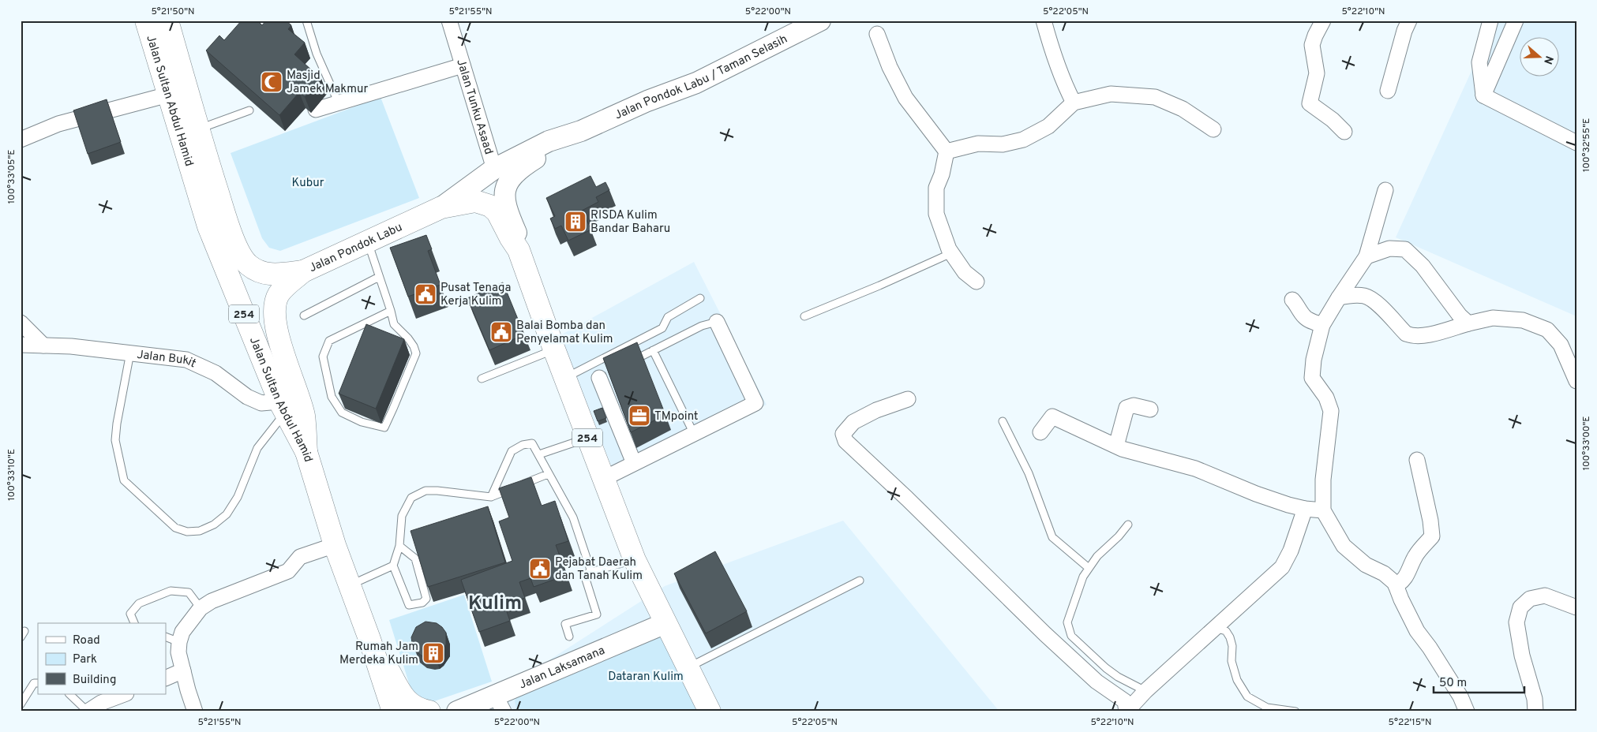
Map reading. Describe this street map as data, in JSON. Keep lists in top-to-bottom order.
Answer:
{
  "streets": {
    "main road": [
      "Jalan Pondok Labu / Taman Selasih",
      "Jalan Sultan Abdul Hamid",
      "Jalan Pondok Labu",
      "254",
      "Jalan Laksamana"
    ],
    "street": ["Jalan Tunku Asaad", "Jalan Bukit"]
  },
  "crossings": [
    ["Jalan Pondok Labu / Taman Selasih", "Jalan Pondok Labu"],
    ["Jalan Sultan Abdul Hamid", "Jalan Pondok Labu"],
    ["Jalan Sultan Abdul Hamid", "Jalan Bukit"],
    ["Jalan Tunku Asaad", "Jalan Pondok Labu"],
    ["Jalan Pondok Labu", "254"],
    ["254", "Jalan Laksamana"]
  ],
  "districts": ["Kulim"],
  "parks": ["Kubur", "Dataran Kulim"],
  "places": {
    "mosque": ["Masjid Jamek Makmur"],
    "building": ["RISDA Kulim Bandar Baharu", "Rumah Jam Merdeka Kulim"],
    "public building": ["Pusat Tenaga Kerja Kulim", "Balai Bomba dan Penyelamat Kulim", "Pejabat Daerah dan Tanah Kulim"],
    "office": ["TMpoint"]
  },
  "legend": ["Road", "Park", "Building"],
  "scale_bar": "50 m",
  "north": "right",
  "coordinates": [
    "5°21'50\"N",
    "5°21'55\"N",
    "5°22'00\"N",
    "5°22'05\"N",
    "5°22'10\"N",
    "100°32'55\"E",
    "100°33'05\"E",
    "100°33'00\"E",
    "100°33'10\"E",
    "5°22'15\"N"
  ]
}
